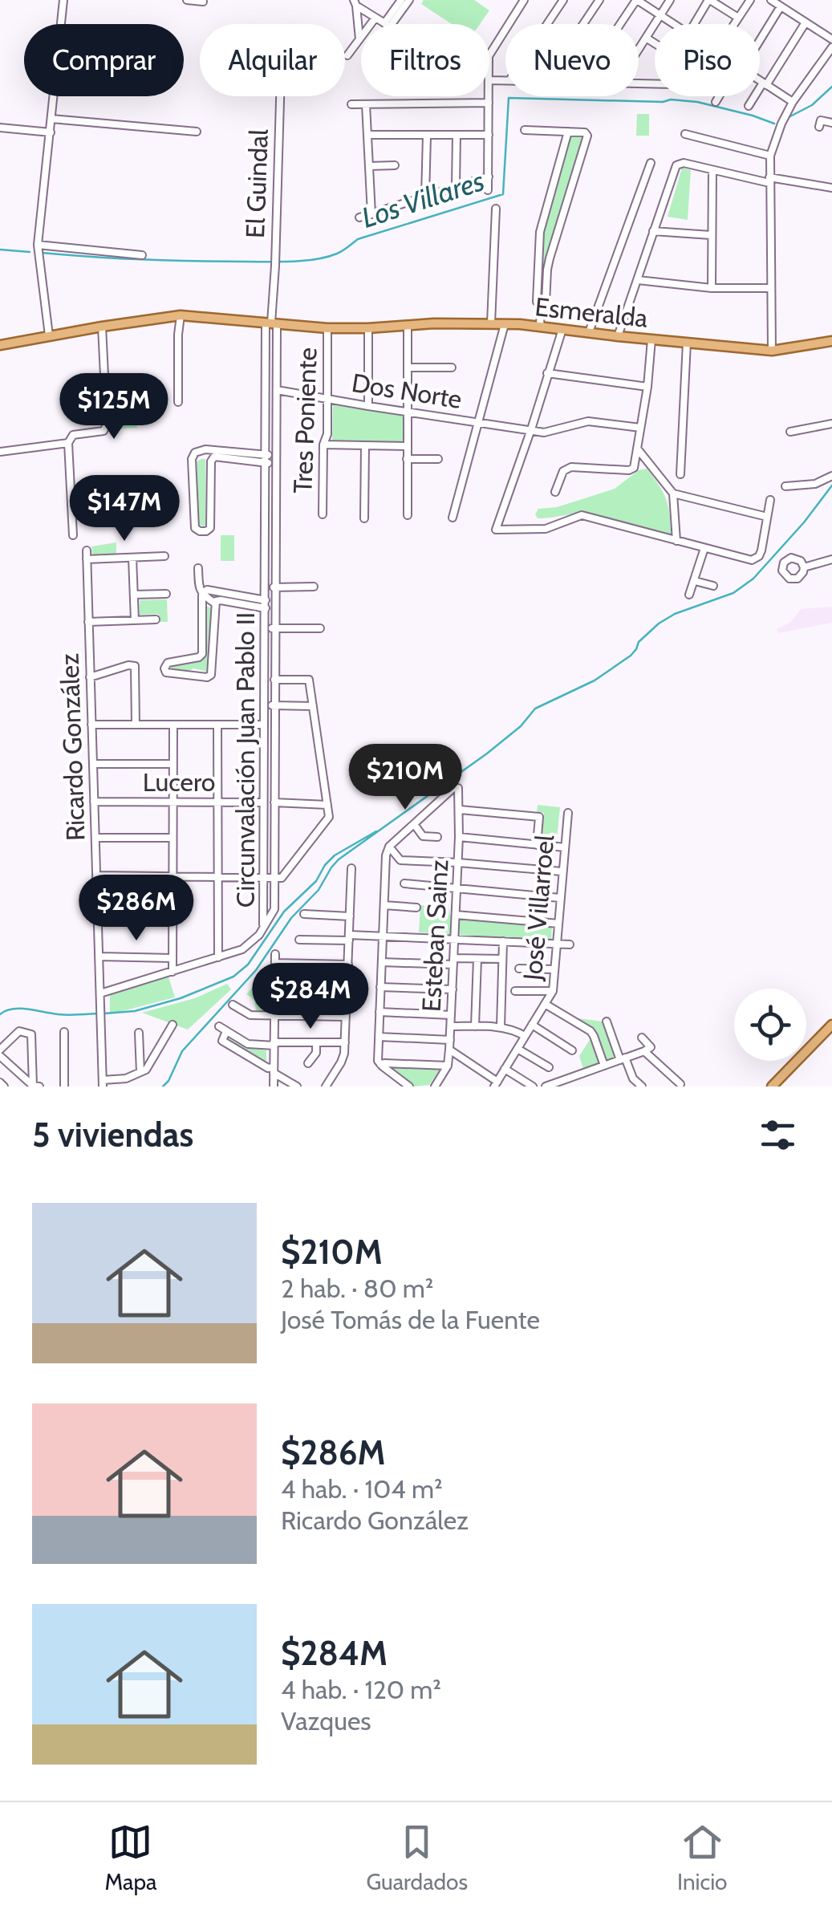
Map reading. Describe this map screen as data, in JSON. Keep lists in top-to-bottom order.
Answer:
{
  "streets": {
    "main road": ["Esmeralda"],
    "street": [
      "El Guindal",
      "Dos Norte",
      "Tres Poniente",
      "Ricardo González",
      "Circunvalación Juan Pablo II",
      "Lucero",
      "José Villarroel",
      "Esteban Sainz"
    ]
  },
  "crossings": [
    ["El Guindal", "Esmeralda"],
    ["El Guindal", "Circunvalación Juan Pablo II"],
    ["Esmeralda", "Tres Poniente"],
    ["Esmeralda", "Circunvalación Juan Pablo II"],
    ["Dos Norte", "Tres Poniente"],
    ["Dos Norte", "Circunvalación Juan Pablo II"],
    ["Ricardo González", "Lucero"],
    ["Circunvalación Juan Pablo II", "Lucero"]
  ],
  "water": ["Los Villares"],
  "page": {
    "chip": [
      "Comprar",
      "Alquilar",
      "Filtros",
      "Nuevo",
      "Piso"
    ],
    "price": [
      "$125M",
      "$147M",
      "$210M",
      "$286M",
      "$284M"
    ],
    "heading": "5 viviendas",
    "list": [
      {
        "name": "$210M",
        "note": "2 hab. · 80 m² · José Tomás de la Fuente"
      },
      {
        "name": "$286M",
        "note": "4 hab. · 104 m² · Ricardo González"
      },
      {
        "name": "$284M",
        "note": "4 hab. · 120 m² · Vazques"
      }
    ],
    "tabs": ["Mapa", "Guardados", "Inicio"]
  }
}
